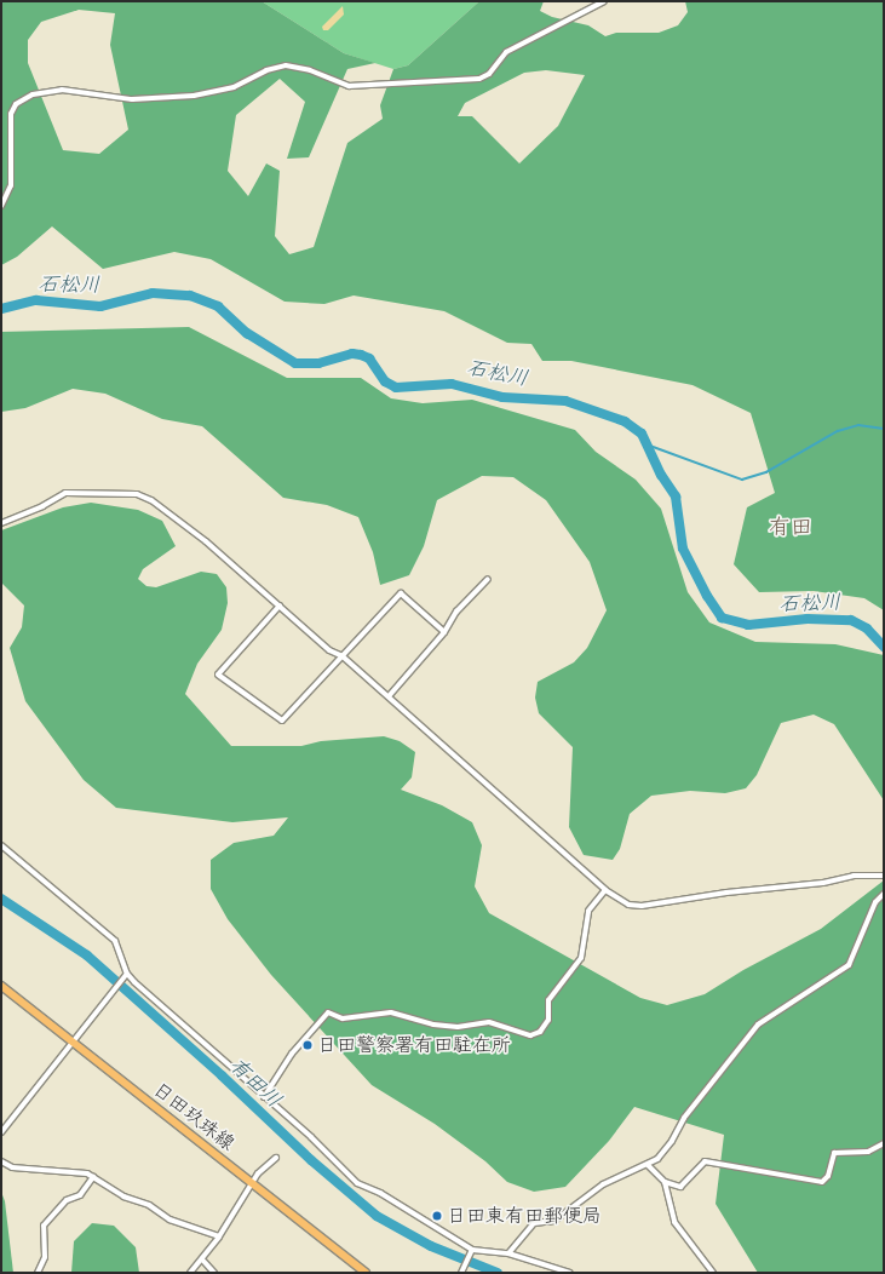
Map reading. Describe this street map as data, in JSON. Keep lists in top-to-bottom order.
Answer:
{
  "streets": {
    "main road": ["日田玖珠線"]
  },
  "districts": ["有田"],
  "water": ["石松川", "有田川"],
  "places": ["日田警察署有田駐在所", "日田東有田郵便局"]
}
